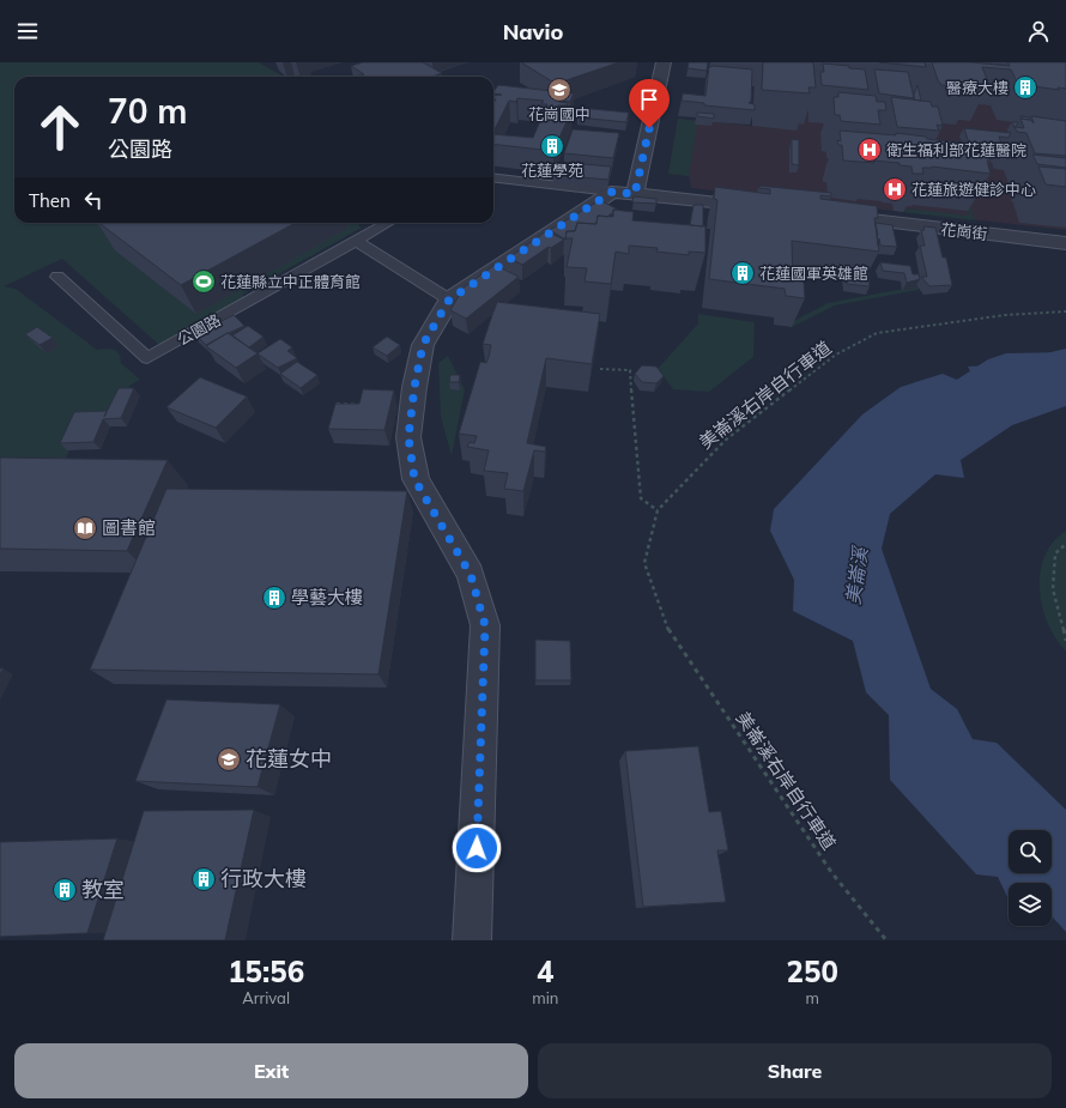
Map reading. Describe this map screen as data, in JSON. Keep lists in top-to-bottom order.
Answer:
{
  "streets": {
    "street": ["花崗街"],
    "lane": ["公園路"],
    "path": ["美崙溪右岸自行車道"]
  },
  "water": ["美崙溪"],
  "places": {
    "building": [
      "醫療大樓",
      "花蓮學苑",
      "花蓮國軍英雄館",
      "學藝大樓",
      "行政大樓",
      "教室"
    ],
    "school or university": ["花崗國中", "花蓮女中"],
    "hospital": ["衛生福利部花蓮醫院", "花蓮旅遊健診中心"],
    "sports": ["花蓮縣立中正體育館"],
    "library": ["圖書館"]
  },
  "page": {
    "header": "Navio",
    "turn": ["70 m", "公園路"],
    "then": "Then",
    "eta": [
      "15:56",
      "Arrival",
      "4",
      "min",
      "250",
      "m"
    ],
    "buttons": ["Exit", "Share"]
  }
}
